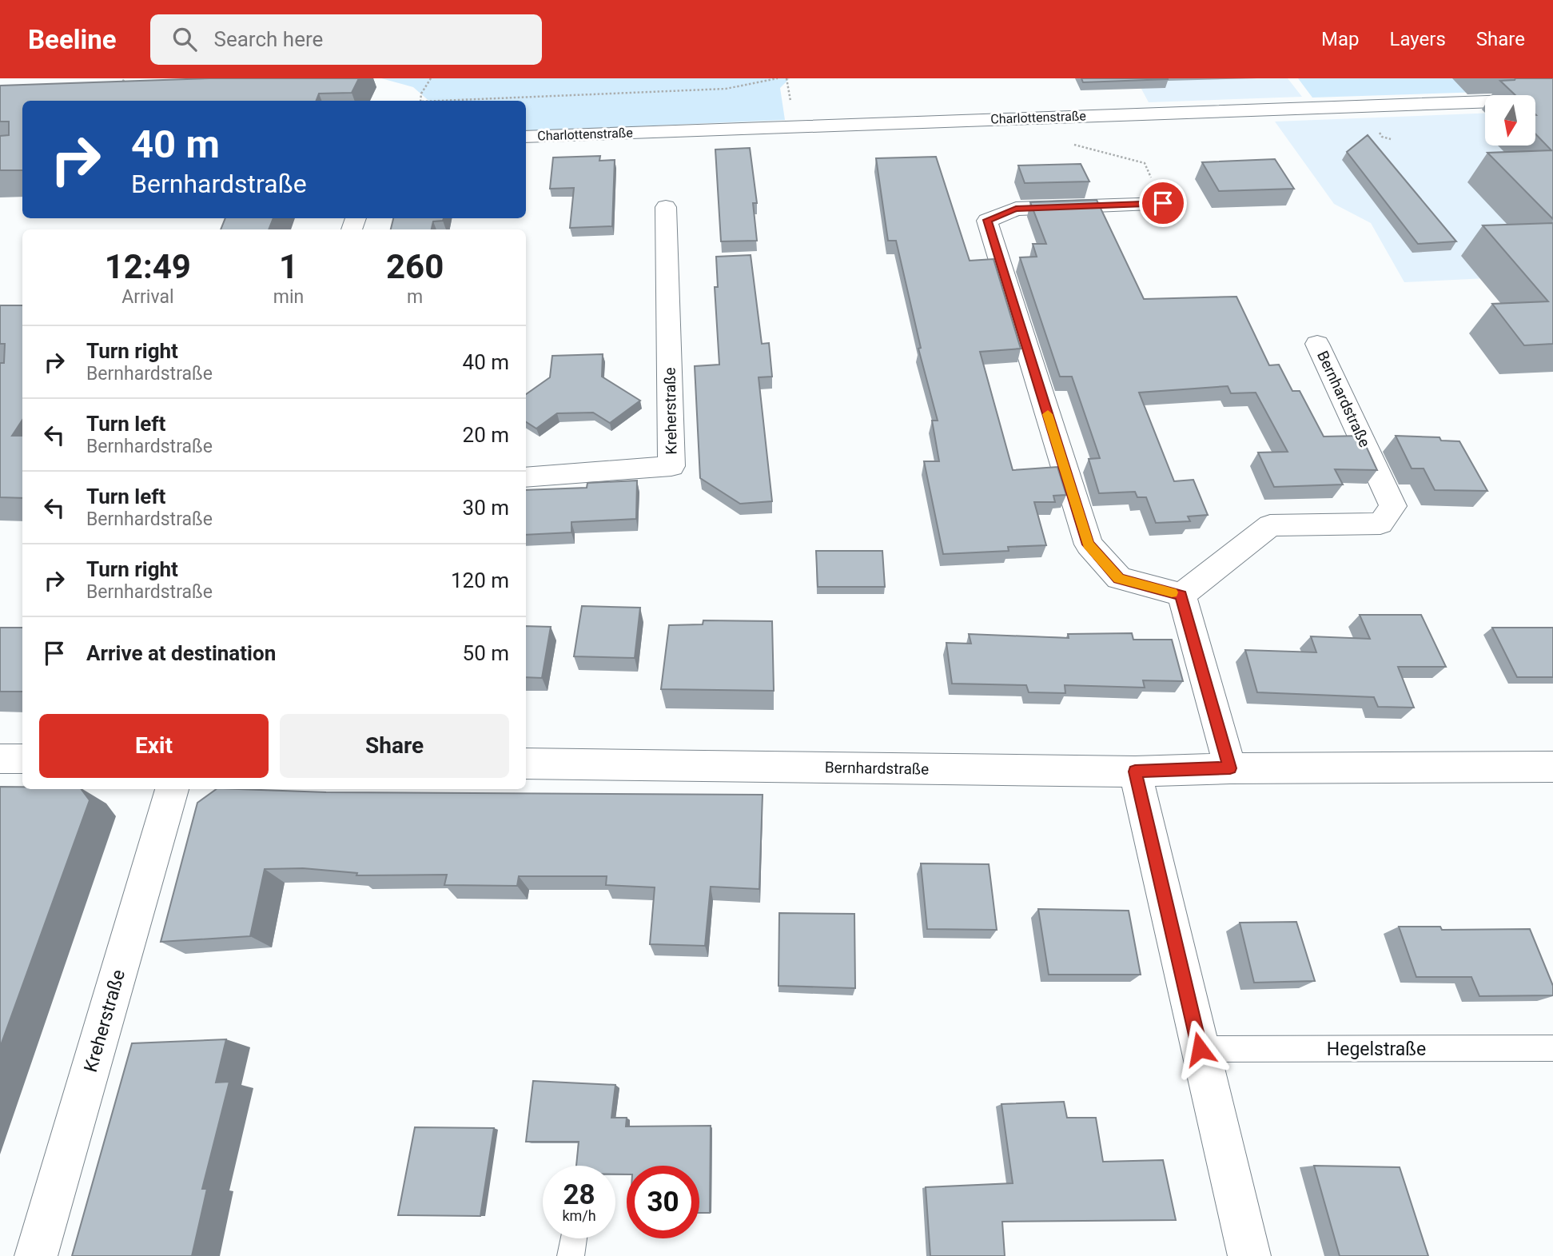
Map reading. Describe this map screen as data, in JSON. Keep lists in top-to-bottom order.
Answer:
{
  "streets": {
    "street": ["Charlottenstraße", "Bernhardstraße", "Kreherstraße"],
    "lane": ["Hegelstraße"]
  },
  "north": "bottom",
  "page": {
    "header": "Beeline",
    "search": "Search here",
    "nav": ["Map", "Layers", "Share"],
    "turn": ["40 m", "Bernhardstraße"],
    "eta": [
      "12:49",
      "Arrival",
      "1",
      "min",
      "260",
      "m"
    ],
    "list": [
      {
        "name": "Turn right",
        "note": "Bernhardstraße",
        "value": "40 m"
      },
      {
        "name": "Turn left",
        "note": "Bernhardstraße",
        "value": "20 m"
      },
      {
        "name": "Turn left",
        "note": "Bernhardstraße",
        "value": "30 m"
      },
      {
        "name": "Turn right",
        "note": "Bernhardstraße",
        "value": "120 m"
      },
      {
        "name": "Arrive at destination",
        "value": "50 m"
      }
    ],
    "buttons": ["Exit", "Share"],
    "speed": "28 km/h",
    "limit": "30"
  }
}
